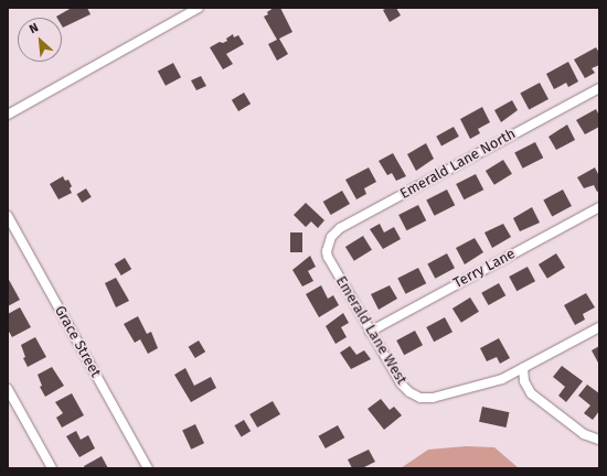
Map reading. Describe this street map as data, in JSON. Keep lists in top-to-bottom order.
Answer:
{
  "streets": {
    "street": [
      "Emerald Lane North",
      "Terry Lane",
      "Emerald Lane West",
      "Grace Street"
    ]
  },
  "crossings": [
    ["Emerald Lane North", "Emerald Lane West"],
    ["Terry Lane", "Emerald Lane West"]
  ],
  "north": "top left"
}
